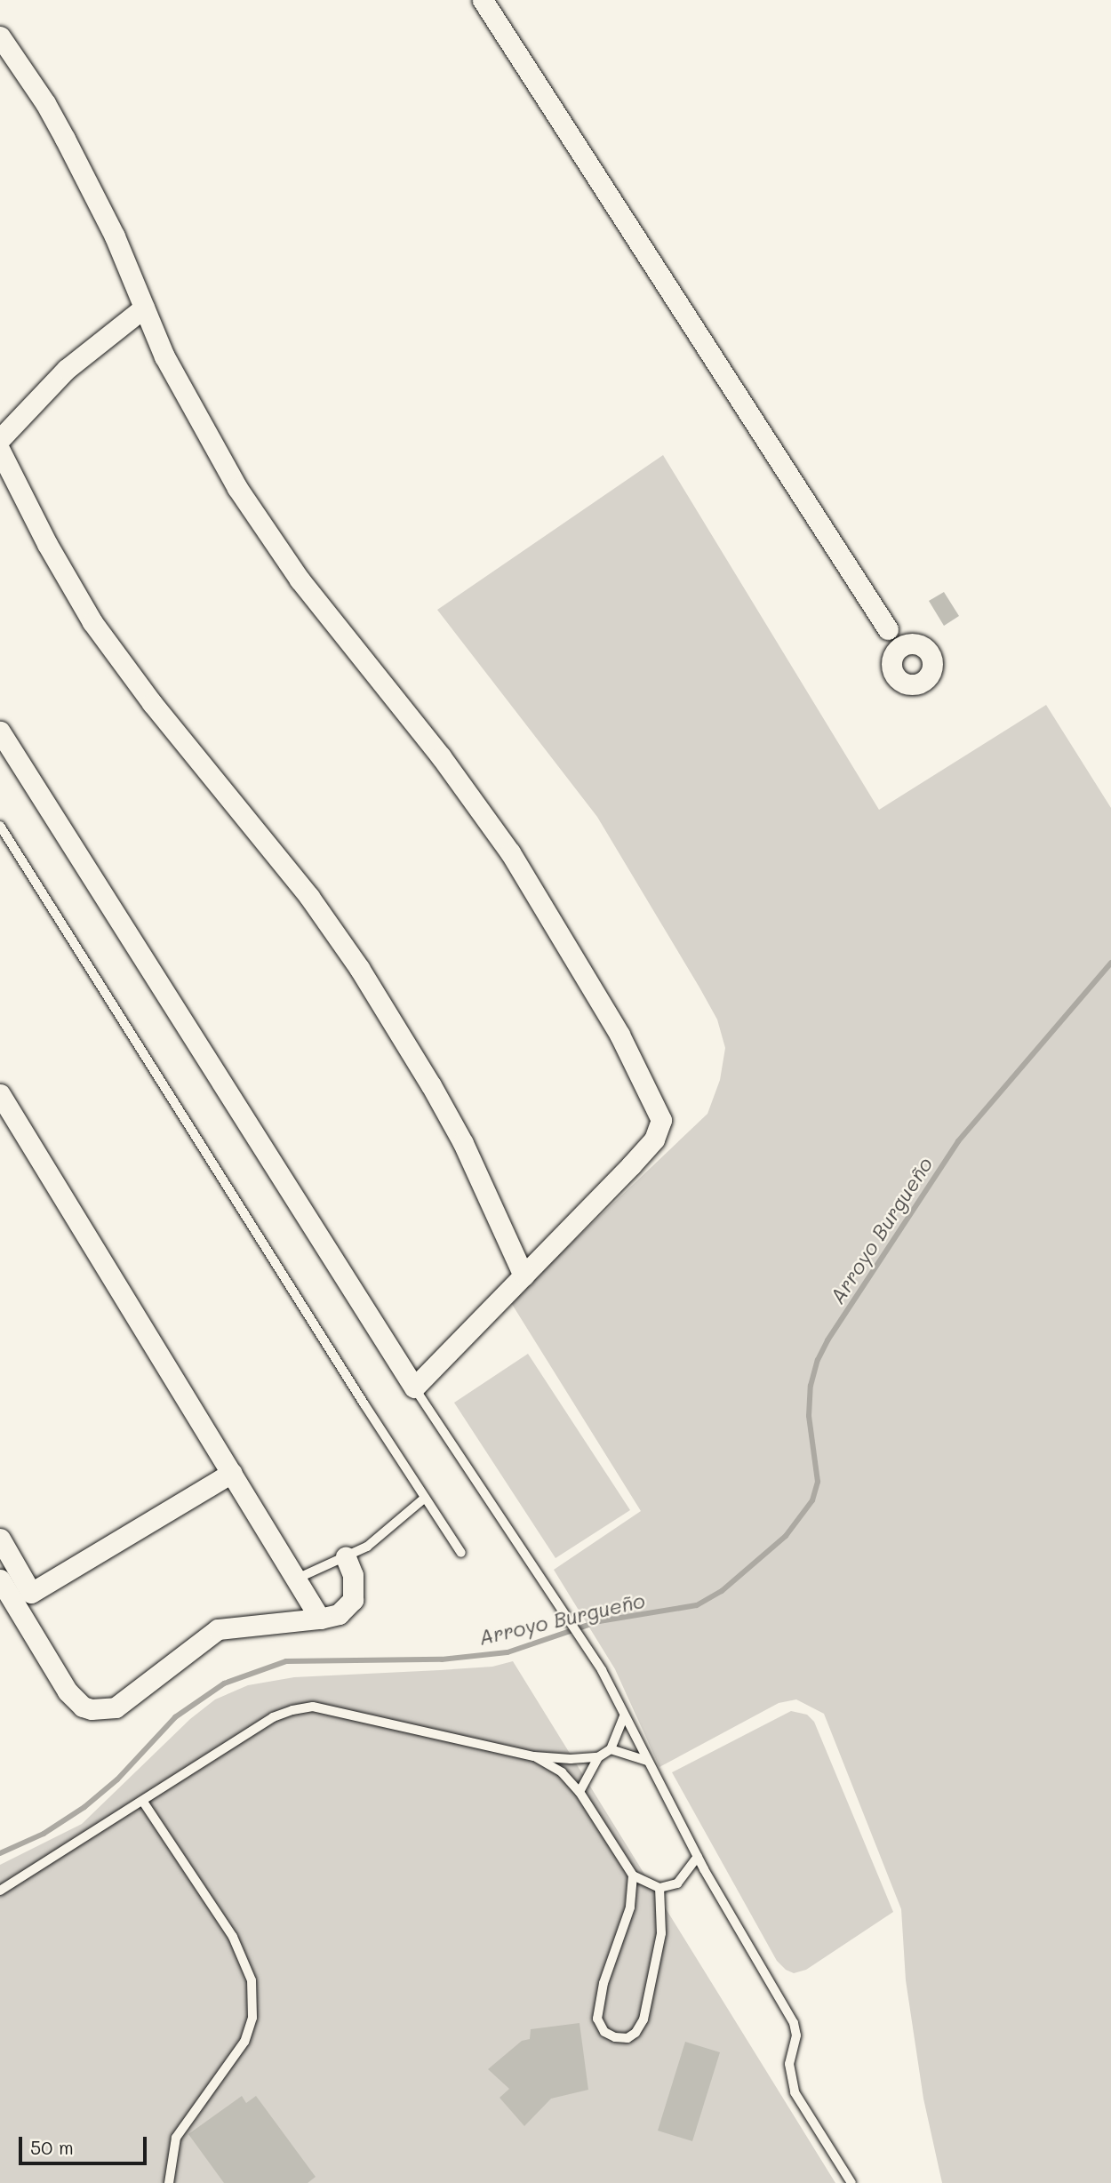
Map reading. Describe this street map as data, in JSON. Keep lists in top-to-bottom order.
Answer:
{
  "water": ["Arroyo Burgueño"],
  "scale_bar": "50 m"
}
